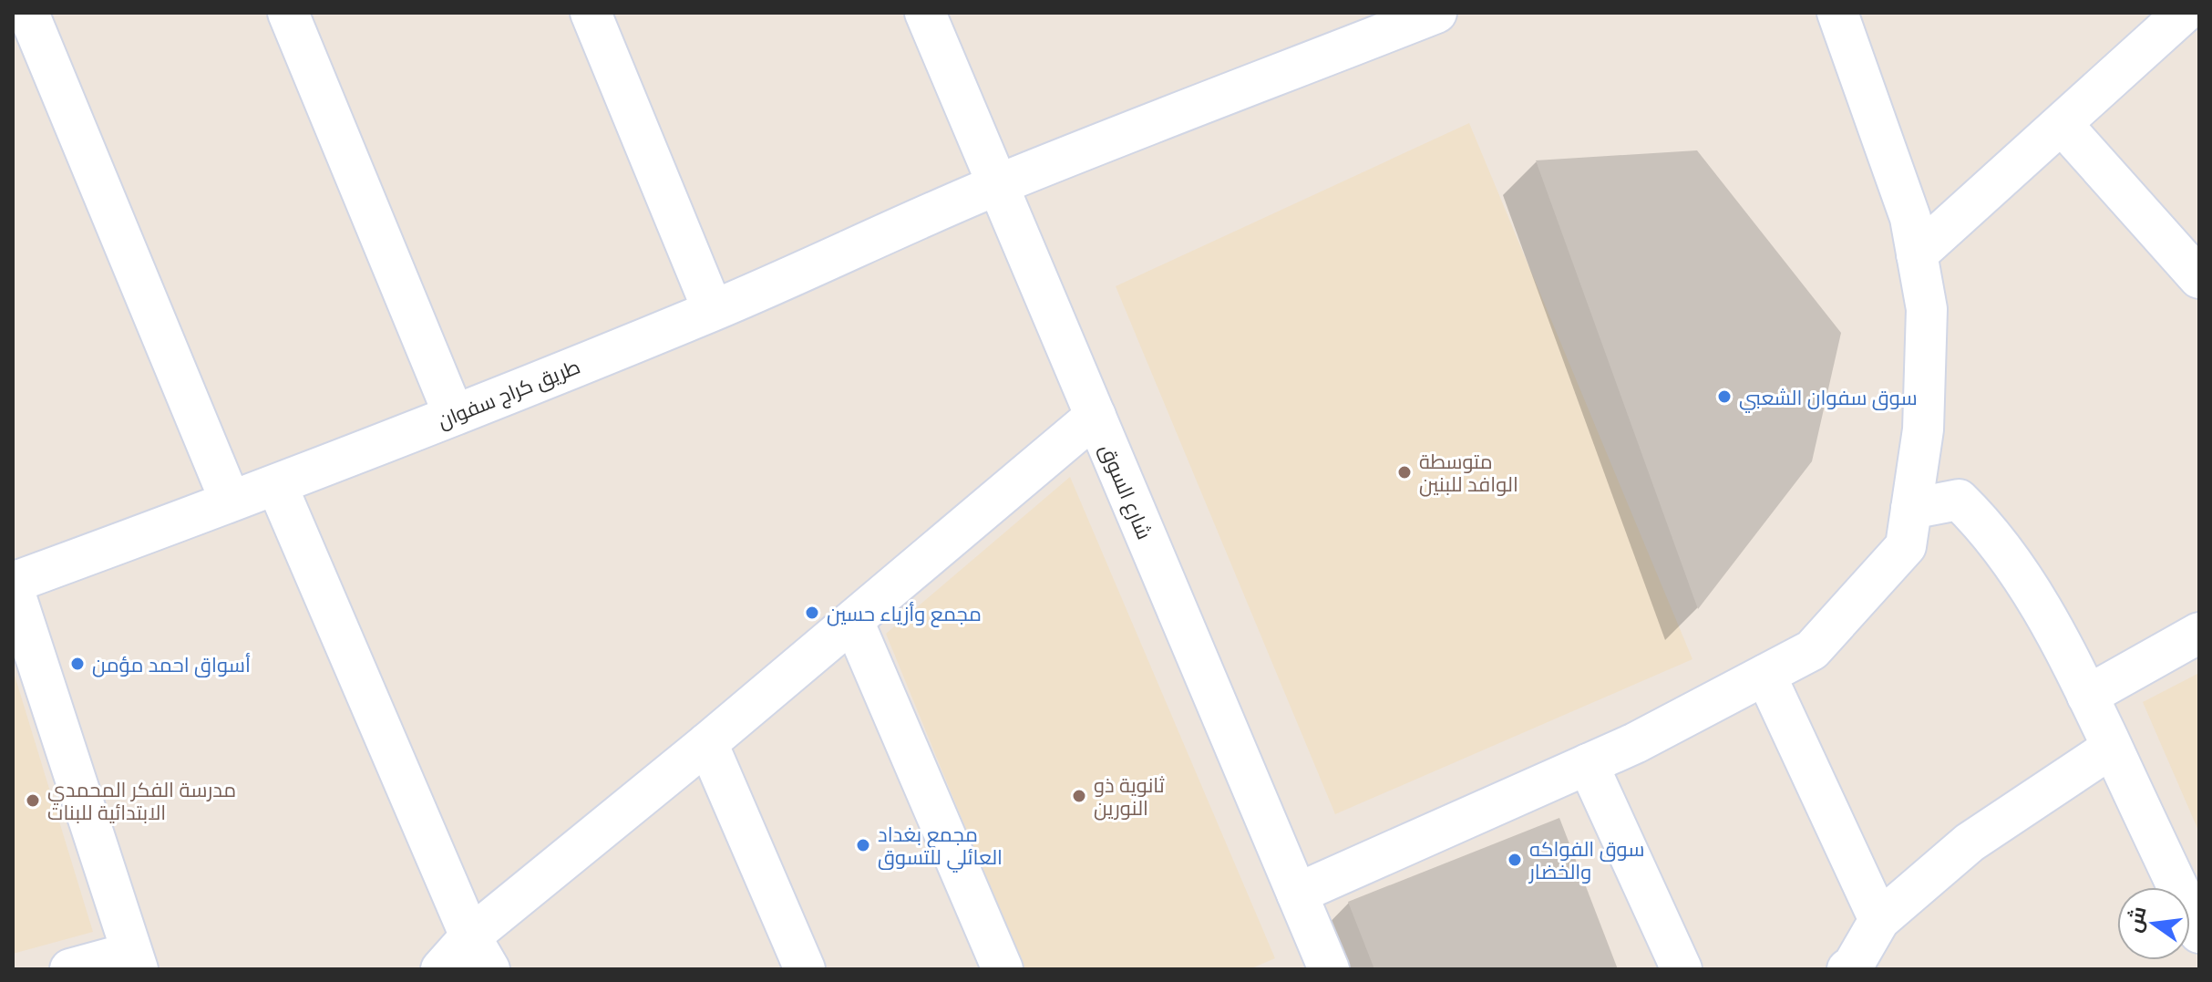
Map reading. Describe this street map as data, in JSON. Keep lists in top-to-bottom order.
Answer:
{
  "streets": {
    "street": ["طريق كراج سفوان", "شارع السوق"]
  },
  "crossings": [
    ["طريق كراج سفوان", "شارع السوق"]
  ],
  "places": [
    "سوق سفوان الشعبي",
    "متوسطة الوافد للبنين",
    "مجمع وأزياء حسين",
    "أسواق احمد مؤمن",
    "ثانوية ذو النورين",
    "مدرسة الفكر المحمدي الابتدائية للبنات",
    "مجمع بغداد العائلي للتسوق",
    "سوق الفواكه والخضار"
  ],
  "north": "left"
}
